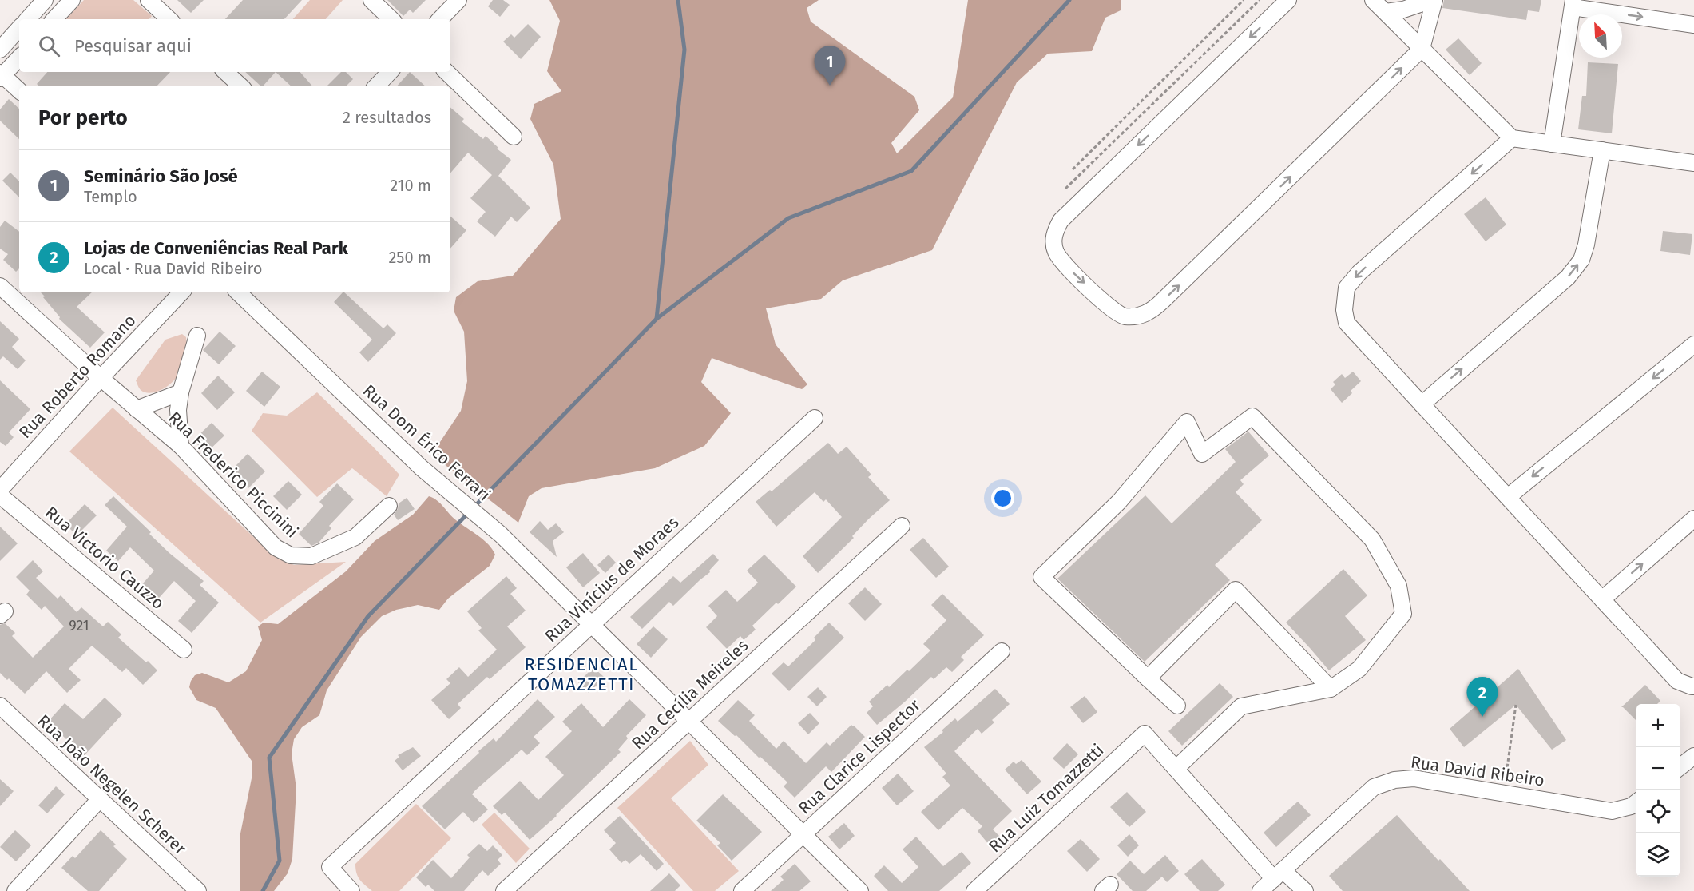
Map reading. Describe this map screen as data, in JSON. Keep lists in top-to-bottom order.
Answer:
{
  "streets": {
    "street": [
      "Rua Roberto Romano",
      "Rua Dom Érico Ferrari",
      "Rua Frederico Piccinini",
      "Rua Victorio Cauzzo",
      "Rua Vinícius de Moraes",
      "Rua Cecília Meireles",
      "Rua Clarice Lispector",
      "Rua David Ribeiro",
      "Rua João Negelen Scherer",
      "Rua Luiz Tomazzetti"
    ]
  },
  "crossings": [
    ["Rua Roberto Romano", "Rua Frederico Piccinini"],
    ["Rua Dom Érico Ferrari", "Rua Vinícius de Moraes"],
    ["Rua Dom Érico Ferrari", "Rua Cecília Meireles"],
    ["Rua Dom Érico Ferrari", "Rua Clarice Lispector"]
  ],
  "districts": ["RESIDENCIAL TOMAZZETTI"],
  "house_numbers": ["921"],
  "north": "top left",
  "page": {
    "search": "Pesquisar aqui",
    "pins": ["1", "2"],
    "heading": ["Por perto", "2 resultados"],
    "list": [
      {
        "mark": "1",
        "name": "Seminário São José",
        "note": "Templo",
        "value": "210 m"
      },
      {
        "mark": "2",
        "name": "Lojas de Conveniências Real Park",
        "note": "Local · Rua David Ribeiro",
        "value": "250 m"
      }
    ],
    "map_buttons": ["+", "−"]
  }
}
